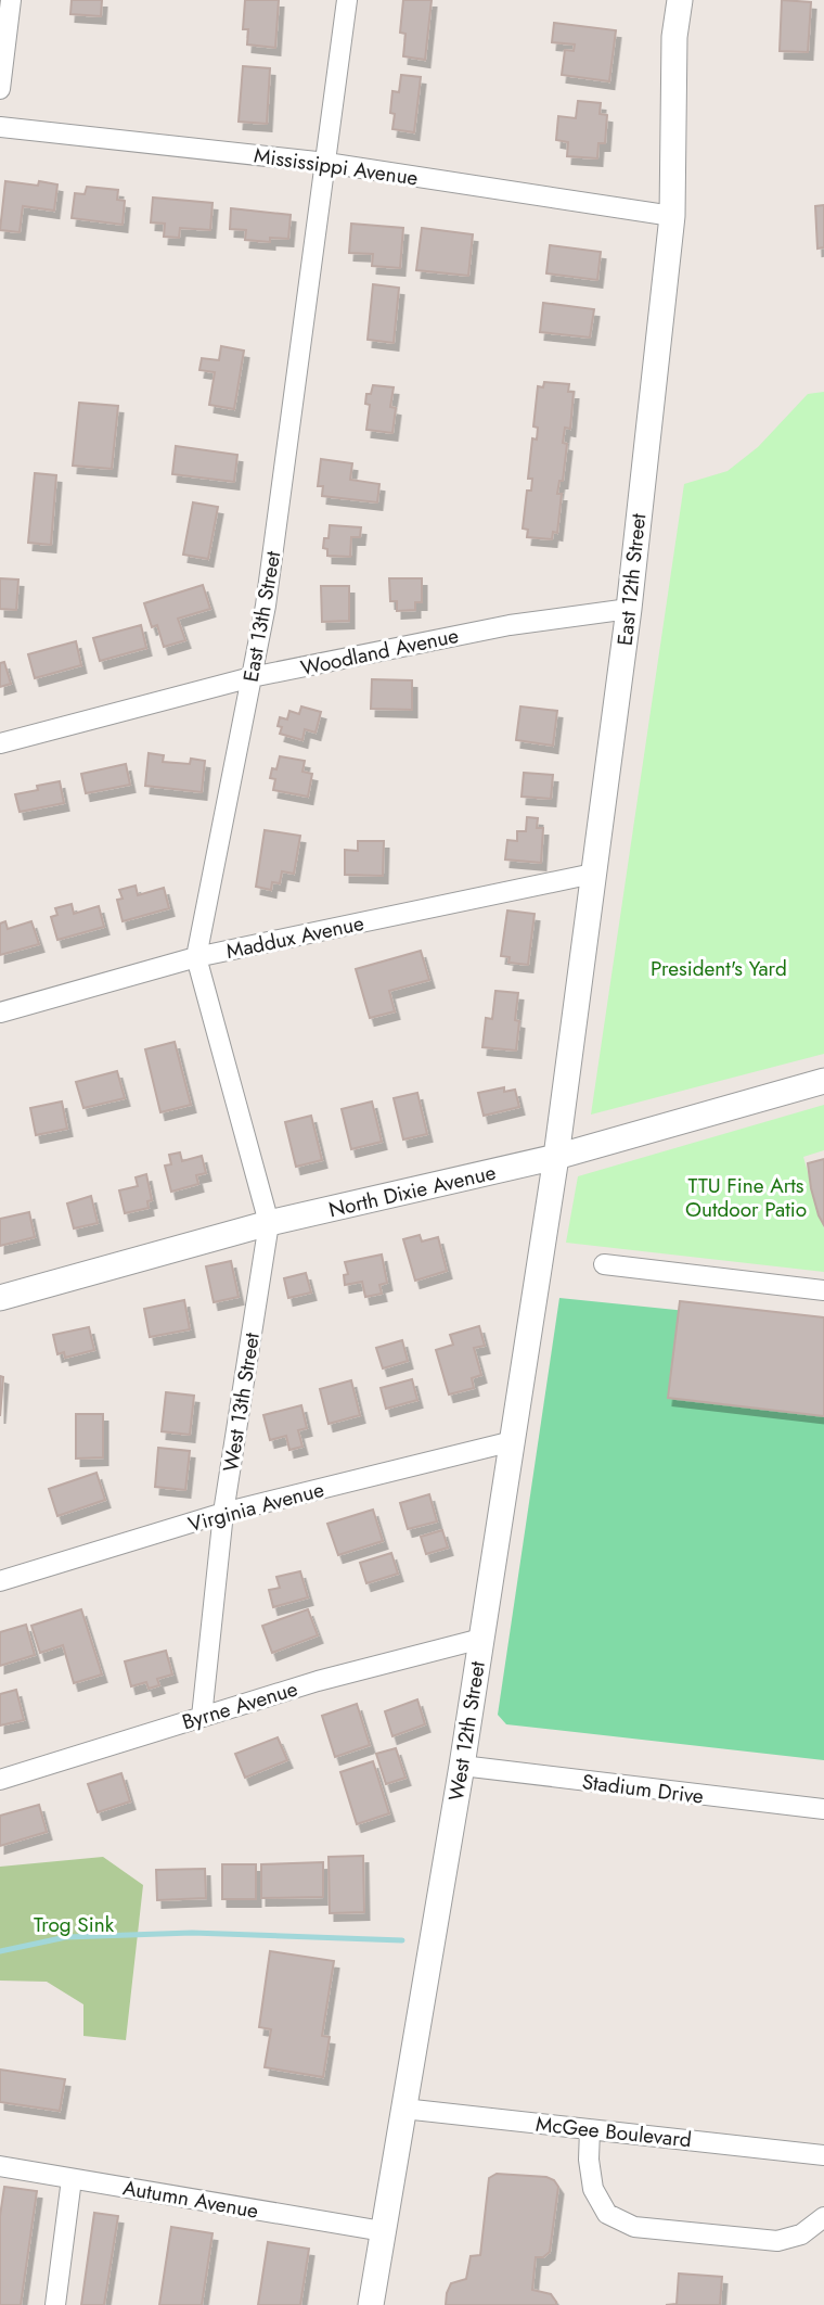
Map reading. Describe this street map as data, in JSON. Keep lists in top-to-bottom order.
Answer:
{
  "streets": {
    "street": [
      "Mississippi Avenue",
      "East 12th Street",
      "East 13th Street",
      "Woodland Avenue",
      "Maddux Avenue",
      "North Dixie Avenue",
      "West 13th Street",
      "Virginia Avenue",
      "Byrne Avenue",
      "West 12th Street",
      "Stadium Drive",
      "McGee Boulevard",
      "Autumn Avenue"
    ]
  },
  "crossings": [
    ["Mississippi Avenue", "East 12th Street"],
    ["Mississippi Avenue", "East 13th Street"],
    ["East 12th Street", "Woodland Avenue"],
    ["East 12th Street", "Maddux Avenue"],
    ["East 12th Street", "North Dixie Avenue"],
    ["East 12th Street", "West 12th Street"],
    ["East 13th Street", "Woodland Avenue"],
    ["East 13th Street", "Maddux Avenue"],
    ["East 13th Street", "North Dixie Avenue"],
    ["East 13th Street", "West 13th Street"],
    ["North Dixie Avenue", "West 13th Street"],
    ["North Dixie Avenue", "West 12th Street"],
    ["West 13th Street", "Virginia Avenue"],
    ["West 13th Street", "Byrne Avenue"],
    ["Virginia Avenue", "West 12th Street"],
    ["Byrne Avenue", "West 12th Street"],
    ["West 12th Street", "Stadium Drive"],
    ["West 12th Street", "McGee Boulevard"],
    ["West 12th Street", "Autumn Avenue"]
  ],
  "parks": ["President's Yard", "TTU Fine Arts Outdoor Patio", "Trog Sink"]
}
